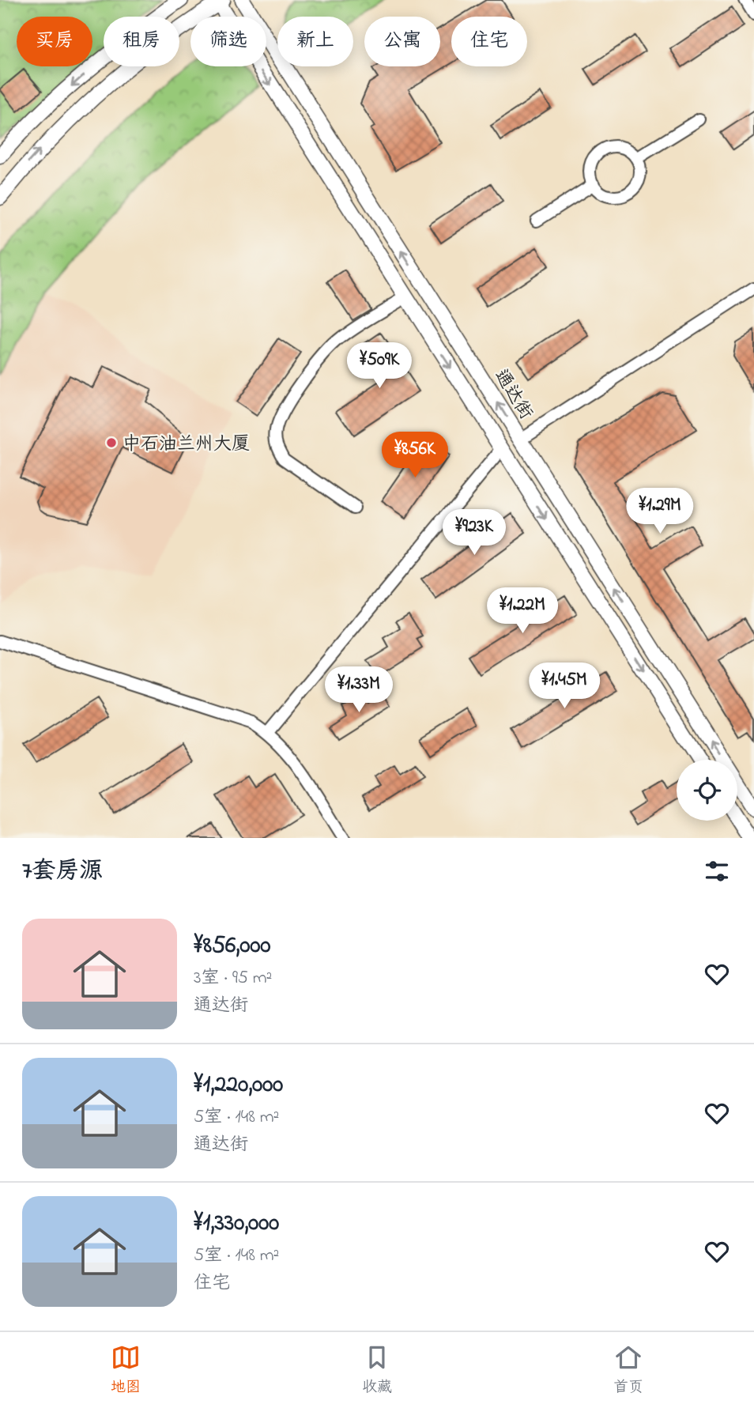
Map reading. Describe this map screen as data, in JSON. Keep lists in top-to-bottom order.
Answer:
{
  "streets": {
    "main road": ["通达街"]
  },
  "places": ["中石油兰州大厦"],
  "page": {
    "chip": [
      "买房",
      "租房",
      "筛选",
      "新上",
      "公寓",
      "住宅"
    ],
    "price": [
      "¥509K",
      "¥856K",
      "¥1.29M",
      "¥923K",
      "¥1.22M",
      "¥1.45M",
      "¥1.33M"
    ],
    "heading": "7套房源",
    "list": [
      {
        "name": "¥856,000",
        "note": "3室 · 95 m² · 通达街"
      },
      {
        "name": "¥1,220,000",
        "note": "5室 · 148 m² · 通达街"
      },
      {
        "name": "¥1,330,000",
        "note": "5室 · 148 m² · 住宅"
      }
    ],
    "tabs": ["地图", "收藏", "首页"]
  }
}
